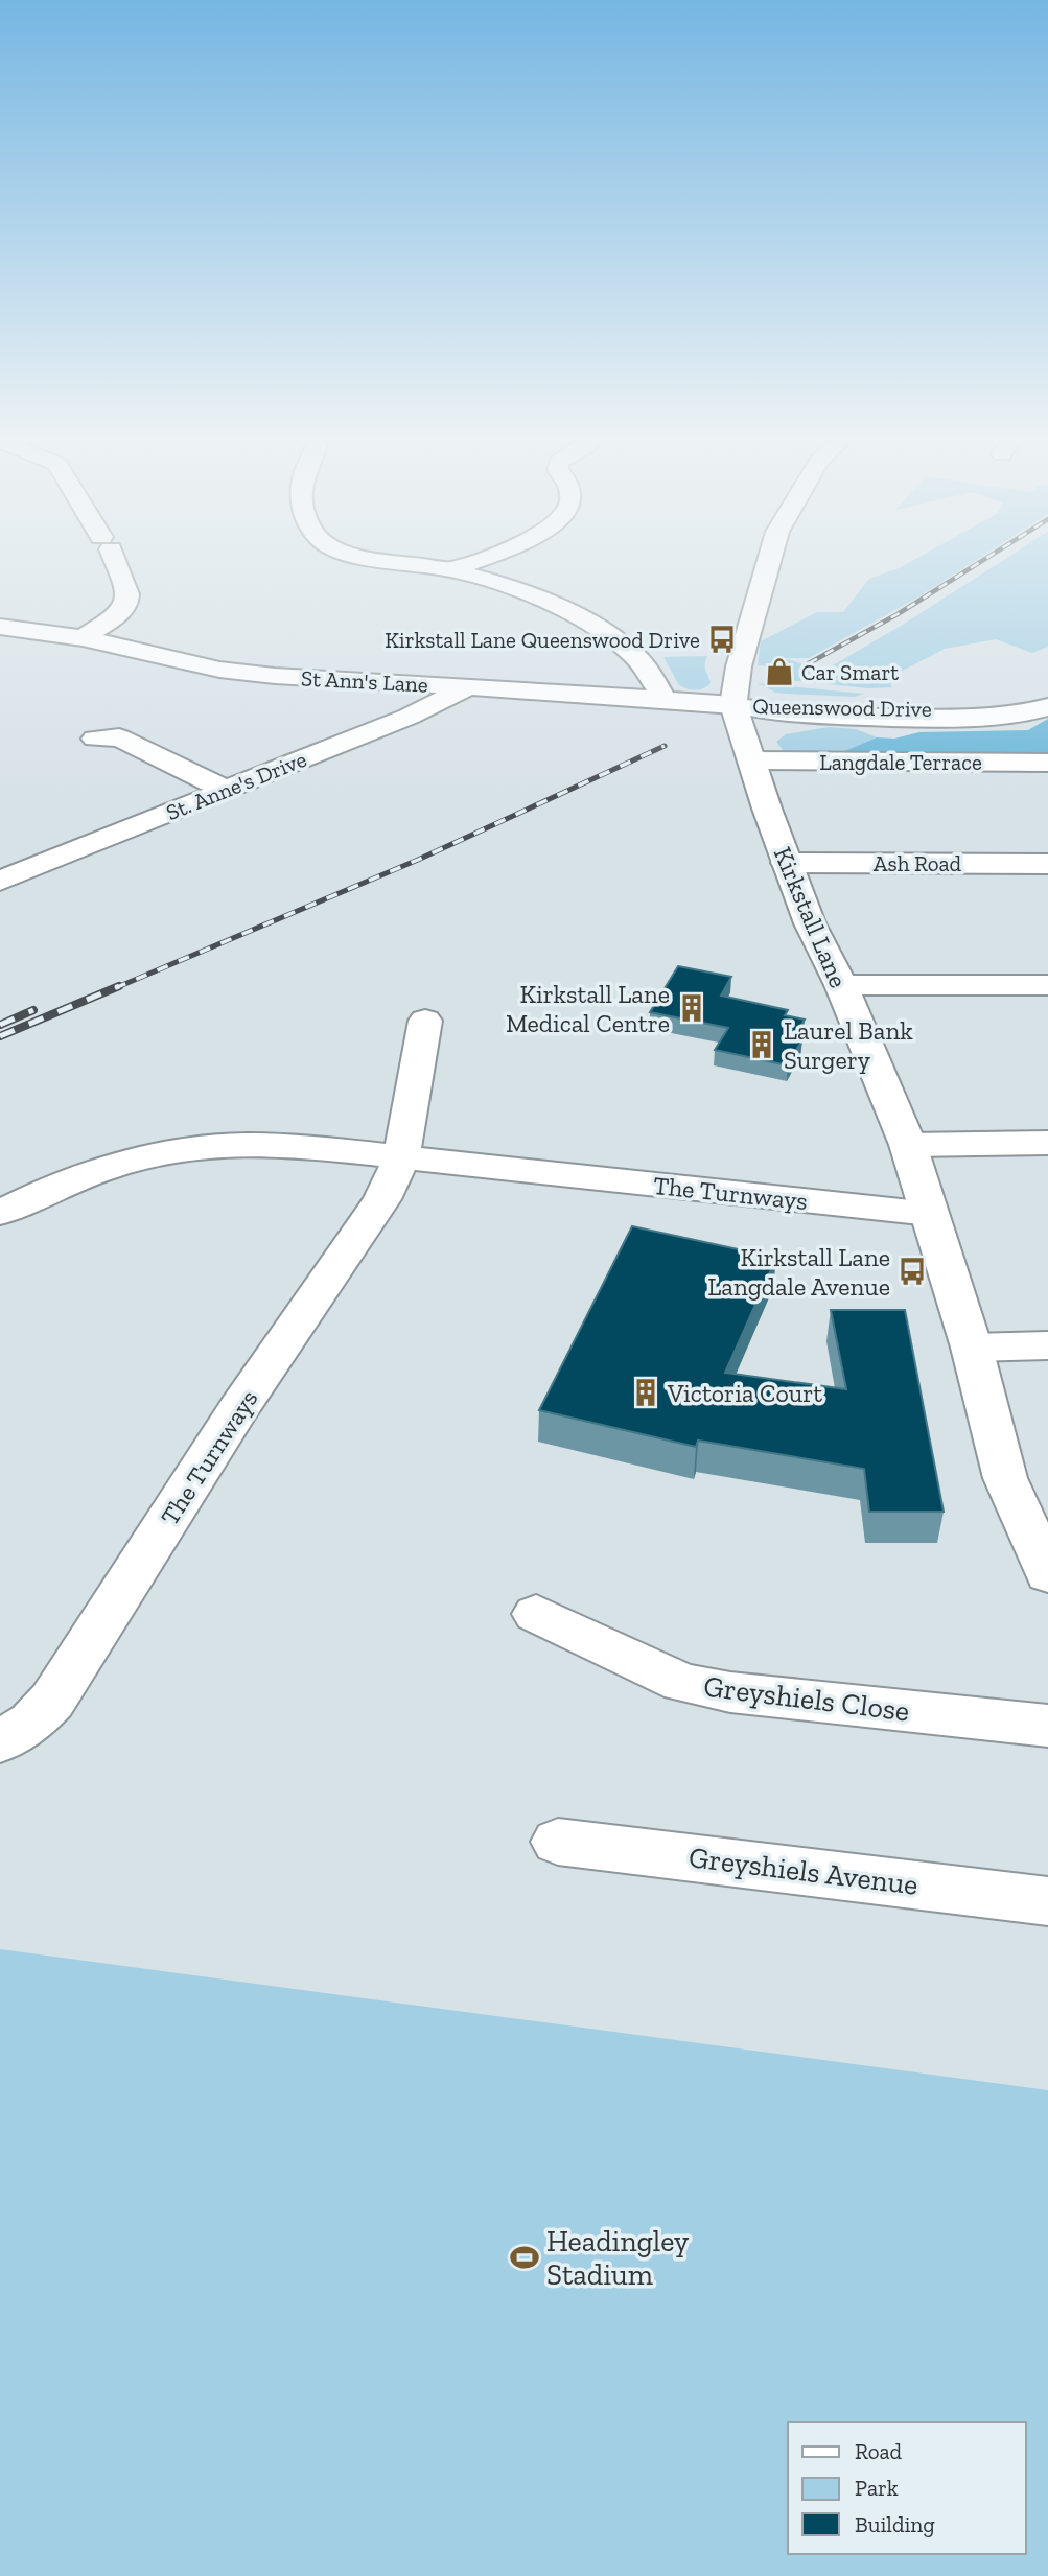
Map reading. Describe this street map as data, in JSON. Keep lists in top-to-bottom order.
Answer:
{
  "streets": {
    "street": [
      "St Ann's Lane",
      "Queenswood Drive",
      "Langdale Terrace",
      "St. Anne's Drive",
      "Ash Road",
      "Kirkstall Lane",
      "The Turnways",
      "Greyshiels Close",
      "Greyshiels Avenue"
    ]
  },
  "crossings": [
    ["St Ann's Lane", "Queenswood Drive"],
    ["St Ann's Lane", "St. Anne's Drive"],
    ["St Ann's Lane", "Kirkstall Lane"],
    ["Queenswood Drive", "Kirkstall Lane"],
    ["Langdale Terrace", "Kirkstall Lane"],
    ["Ash Road", "Kirkstall Lane"],
    ["Kirkstall Lane", "The Turnways"]
  ],
  "places": {
    "bus stop": ["Kirkstall Lane Queenswood Drive", "Kirkstall Lane Langdale Avenue"],
    "shop": ["Car Smart"],
    "building": ["Kirkstall Lane Medical Centre", "Laurel Bank Surgery", "Victoria Court"],
    "sports": ["Headingley Stadium"]
  },
  "legend": ["Road", "Park", "Building"]
}
